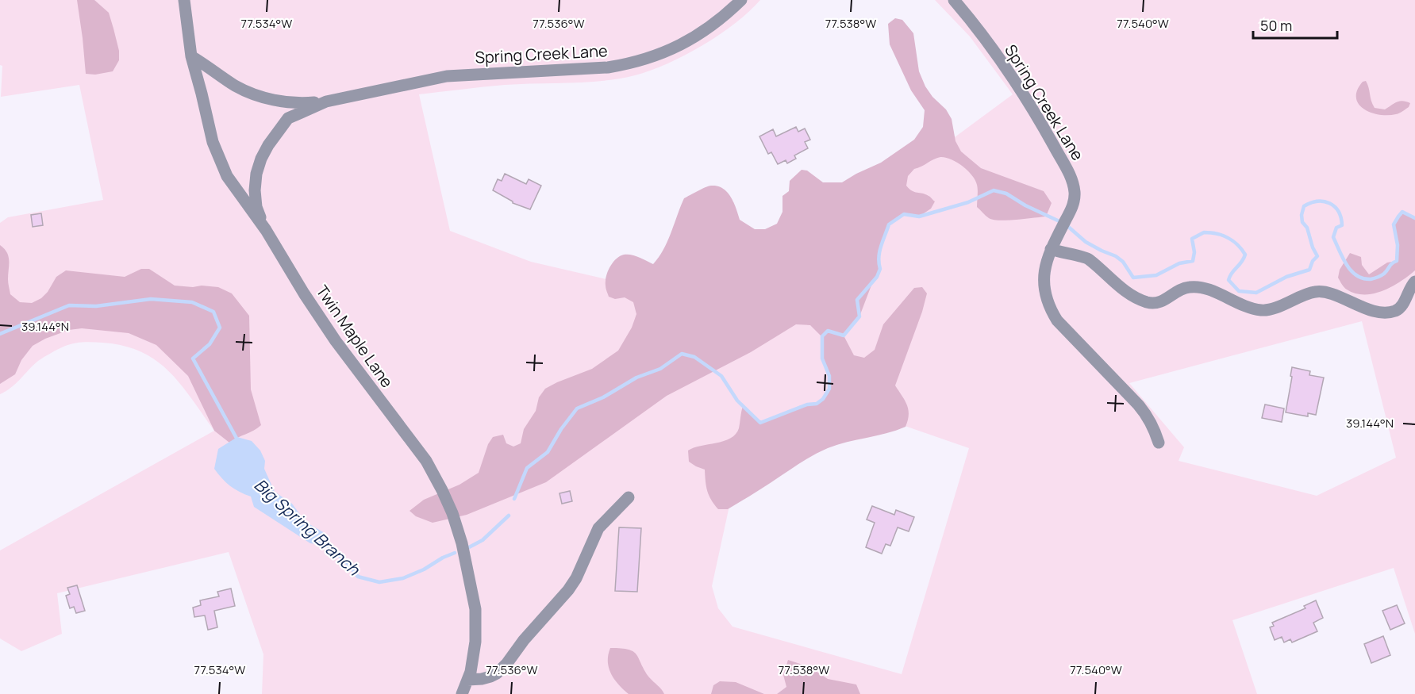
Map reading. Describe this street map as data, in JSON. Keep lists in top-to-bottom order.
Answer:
{
  "streets": {
    "street": ["Spring Creek Lane", "Twin Maple Lane"]
  },
  "crossings": [
    ["Spring Creek Lane", "Twin Maple Lane"]
  ],
  "water": ["Big Spring Branch"],
  "scale_bar": "50 m",
  "coordinates": [
    "77.534°W",
    "77.536°W",
    "77.538°W",
    "77.540°W",
    "39.144°N"
  ]
}
